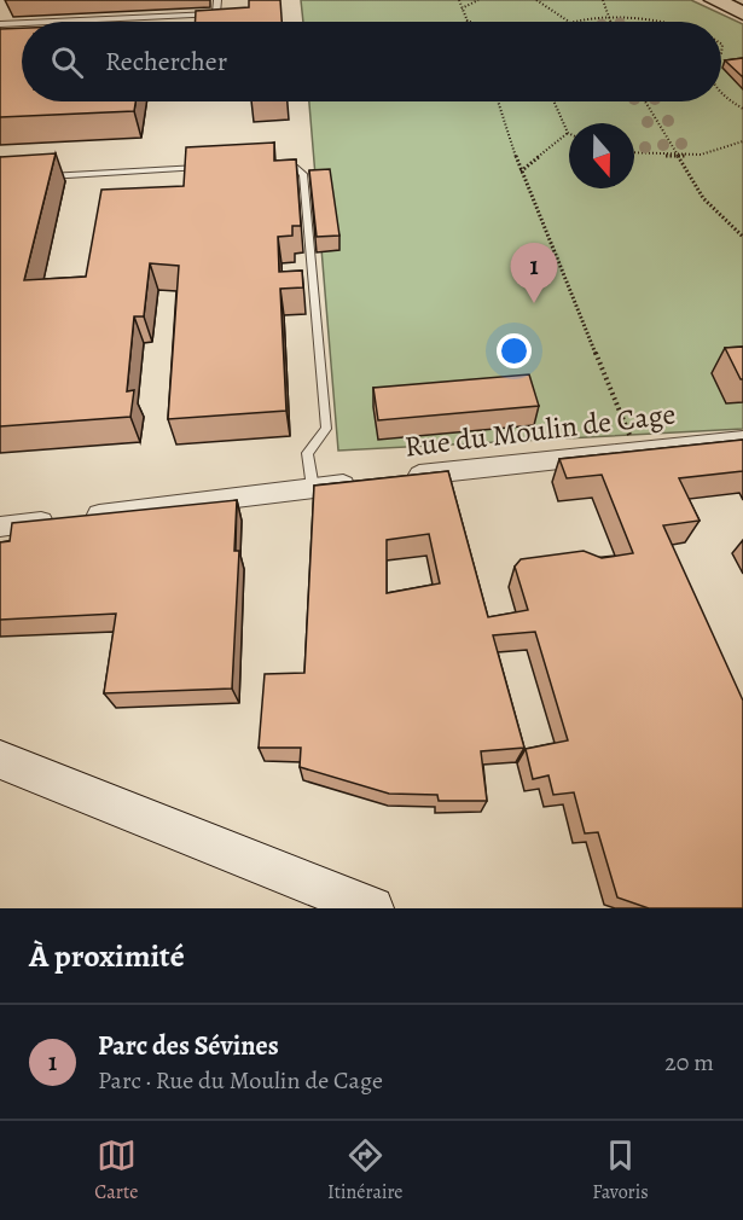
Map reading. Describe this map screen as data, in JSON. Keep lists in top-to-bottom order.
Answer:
{
  "streets": {
    "street": ["Rue du Moulin de Cage"]
  },
  "north": "bottom",
  "page": {
    "search": "Rechercher",
    "pins": "1",
    "heading": "À proximité",
    "list": [
      {
        "mark": "1",
        "name": "Parc des Sévines",
        "note": "Parc · Rue du Moulin de Cage",
        "value": "20 m"
      }
    ],
    "nav": ["Carte", "Itinéraire", "Favoris"]
  }
}
